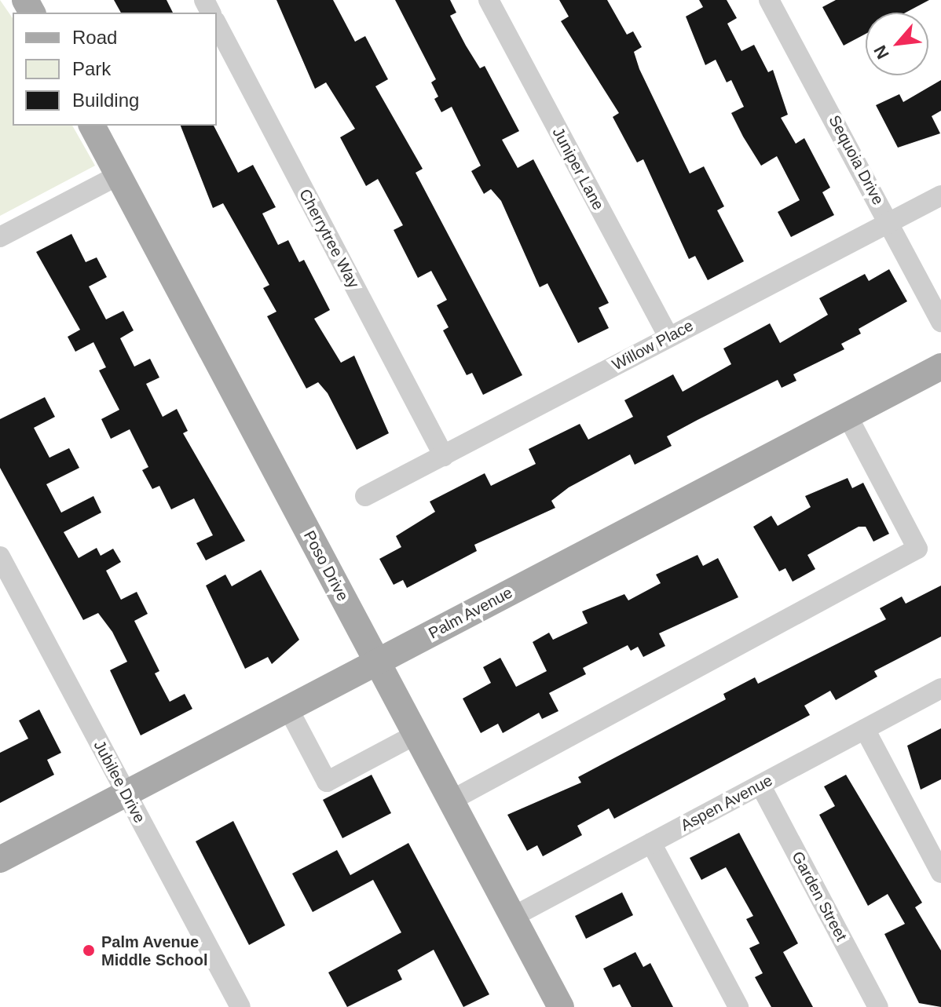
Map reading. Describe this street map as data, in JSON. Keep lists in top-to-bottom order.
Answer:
{
  "streets": {
    "main road": ["Poso Drive", "Palm Avenue"],
    "street": [
      "Sequoia Drive",
      "Juniper Lane",
      "Cherrytree Way",
      "Willow Place",
      "Jubilee Drive",
      "Aspen Avenue",
      "Garden Street"
    ]
  },
  "crossings": [
    ["Sequoia Drive", "Willow Place"],
    ["Juniper Lane", "Willow Place"],
    ["Cherrytree Way", "Willow Place"],
    ["Poso Drive", "Palm Avenue"],
    ["Poso Drive", "Aspen Avenue"],
    ["Palm Avenue", "Jubilee Drive"],
    ["Aspen Avenue", "Garden Street"]
  ],
  "places": ["Palm Avenue Middle School"],
  "legend": ["Road", "Park", "Building"],
  "north": "bottom left"
}
